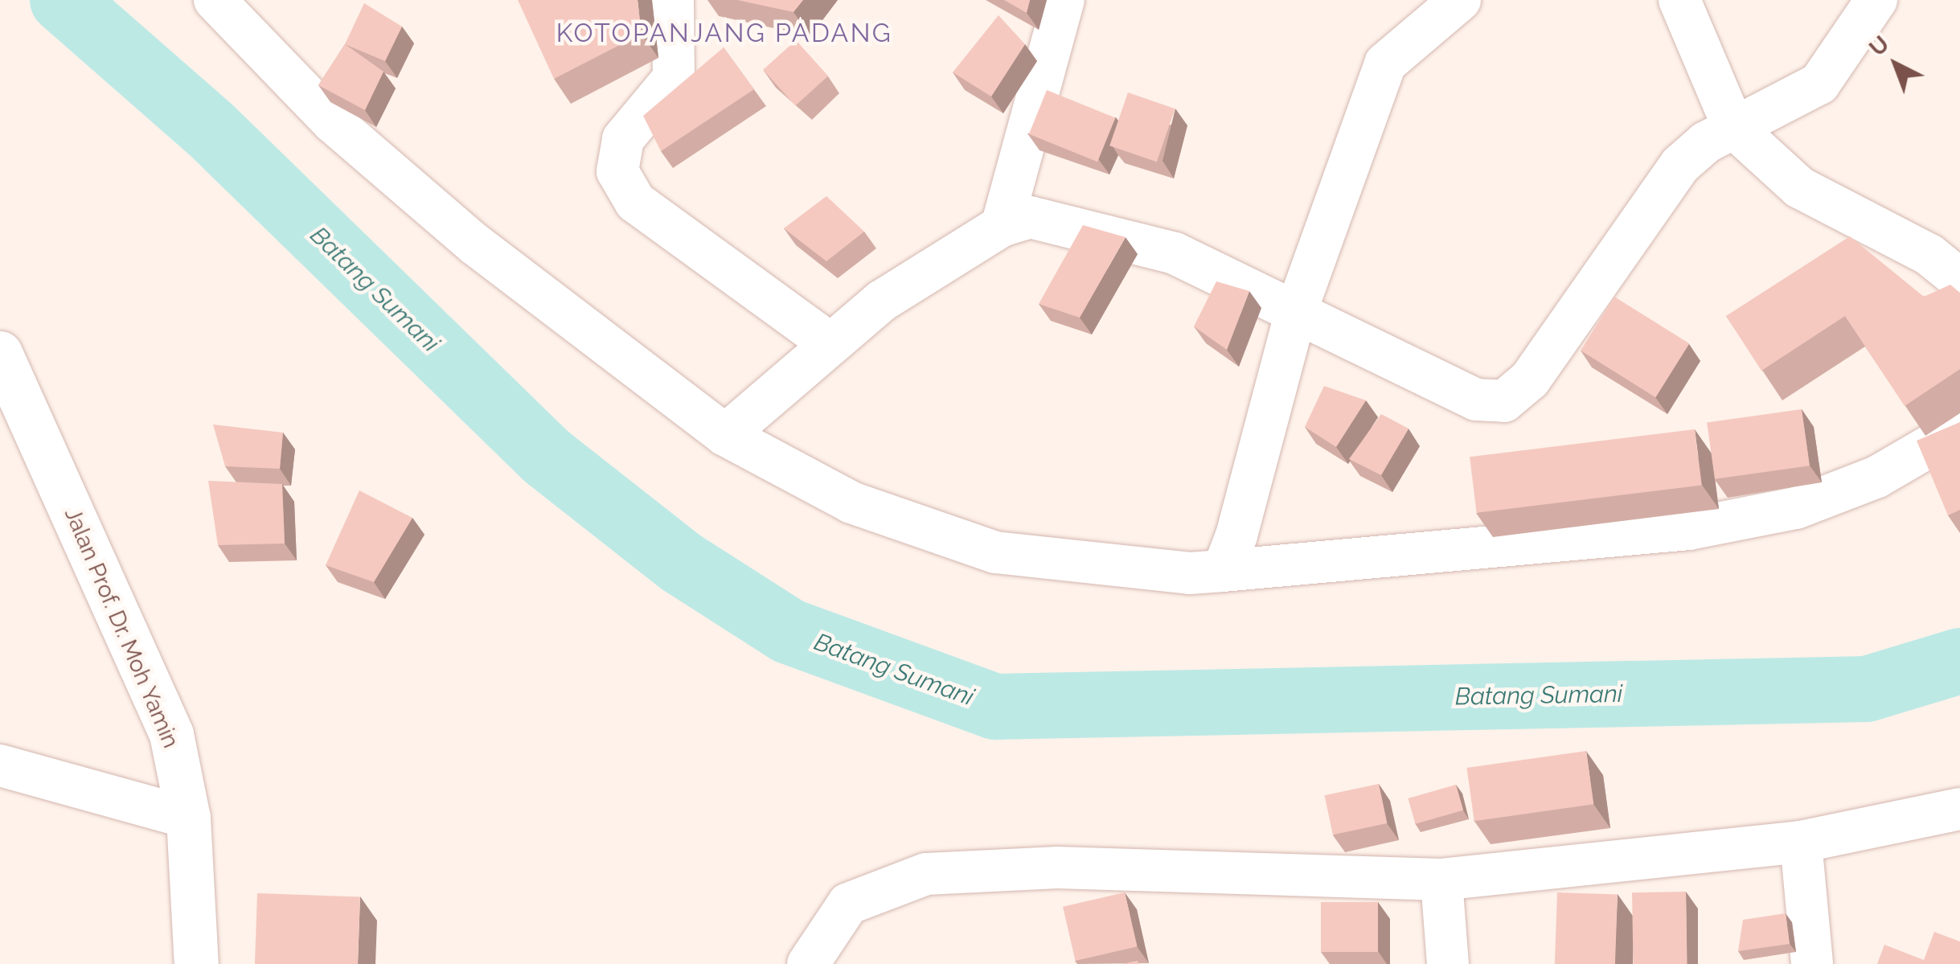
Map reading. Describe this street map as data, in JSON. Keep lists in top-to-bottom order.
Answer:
{
  "streets": {
    "street": ["Jalan Prof. Dr. Moh Yamin"]
  },
  "districts": ["KOTOPANJANG PADANG"],
  "water": ["Batang Sumani"],
  "north": "top left"
}
